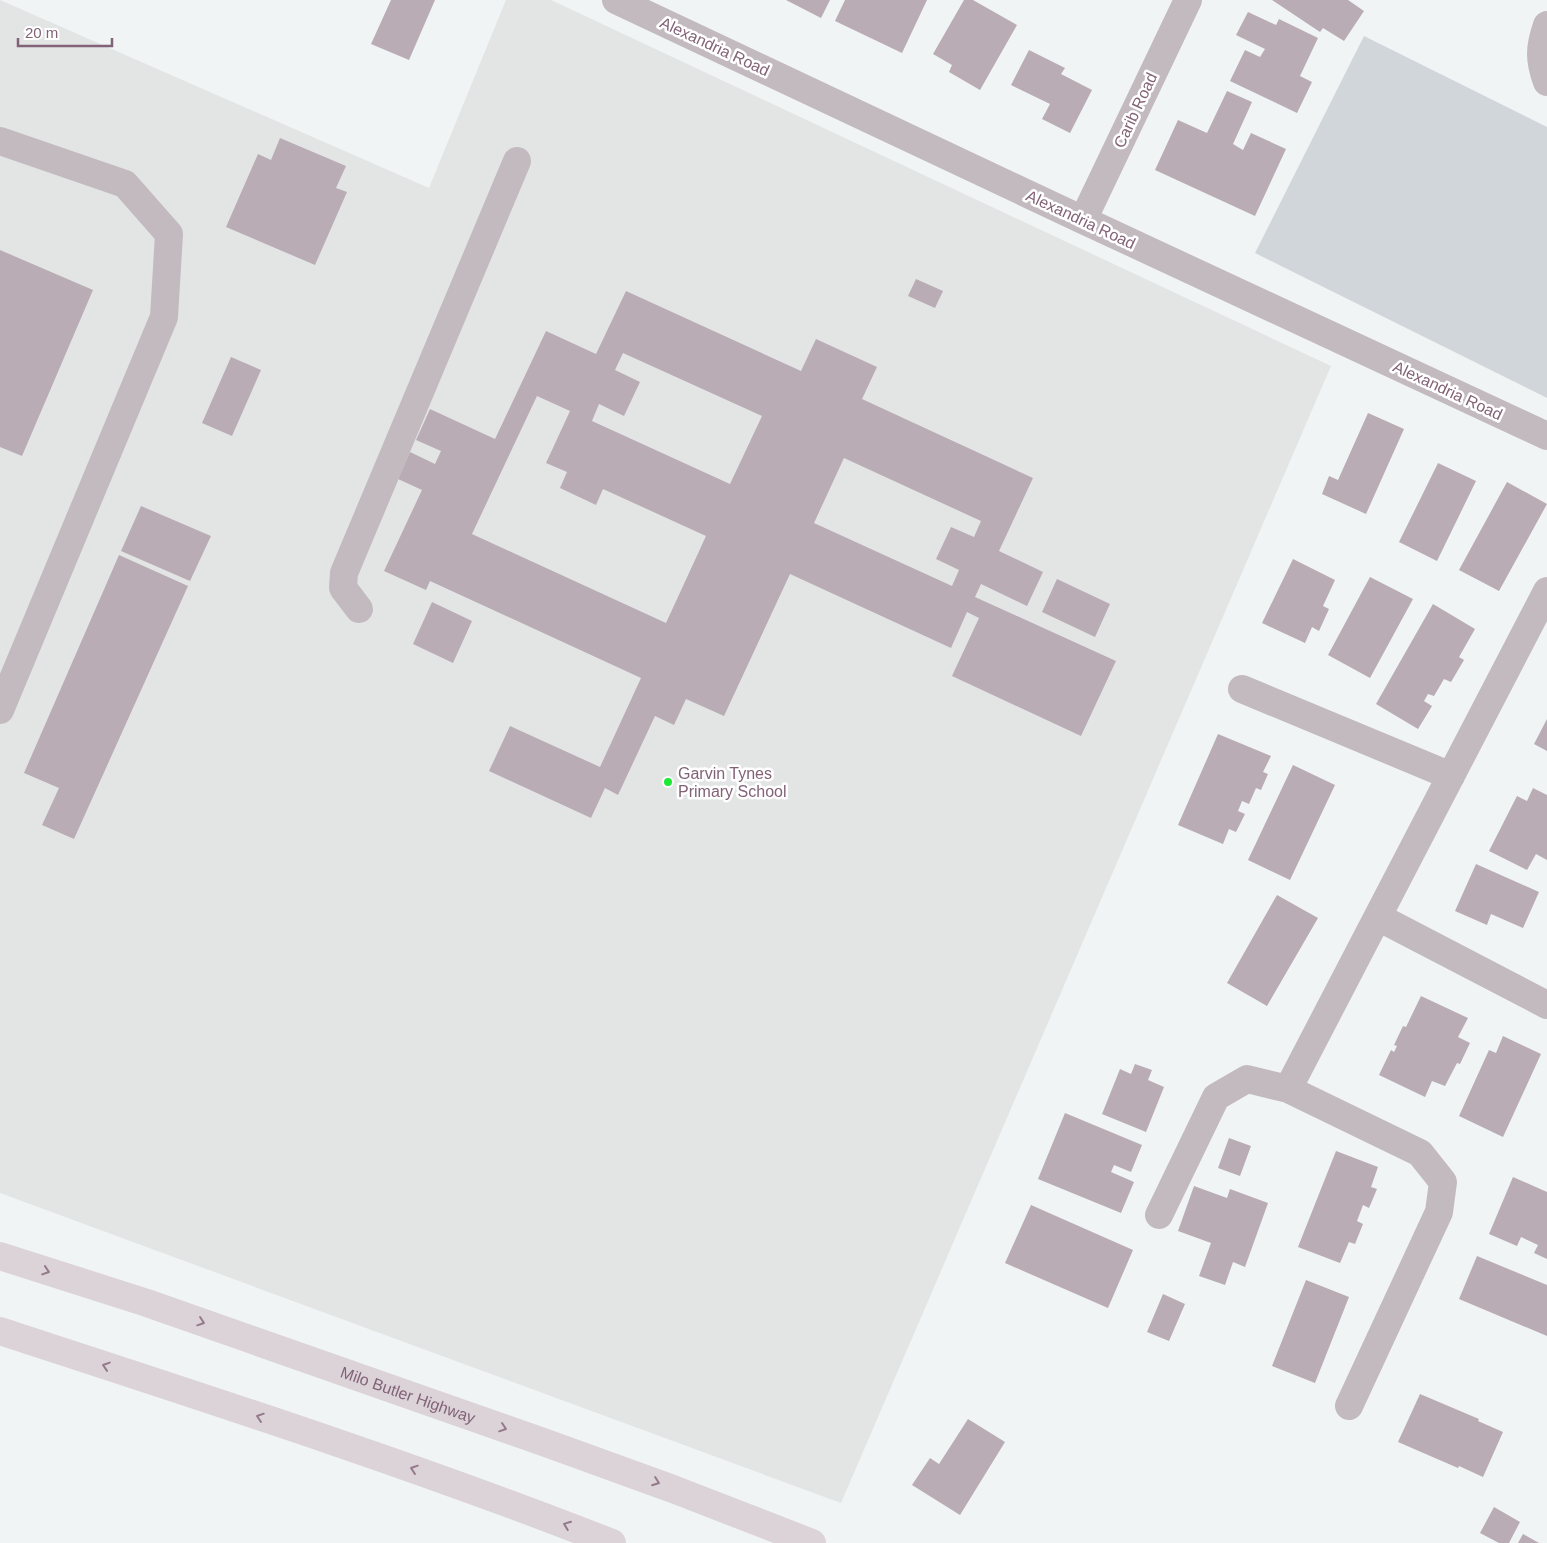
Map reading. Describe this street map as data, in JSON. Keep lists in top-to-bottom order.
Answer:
{
  "streets": {
    "main road": ["Milo Butler Highway"],
    "street": ["Alexandria Road", "Carib Road"]
  },
  "crossings": [
    ["Alexandria Road", "Carib Road"]
  ],
  "places": ["Garvin Tynes Primary School"],
  "scale_bar": "20 m"
}
